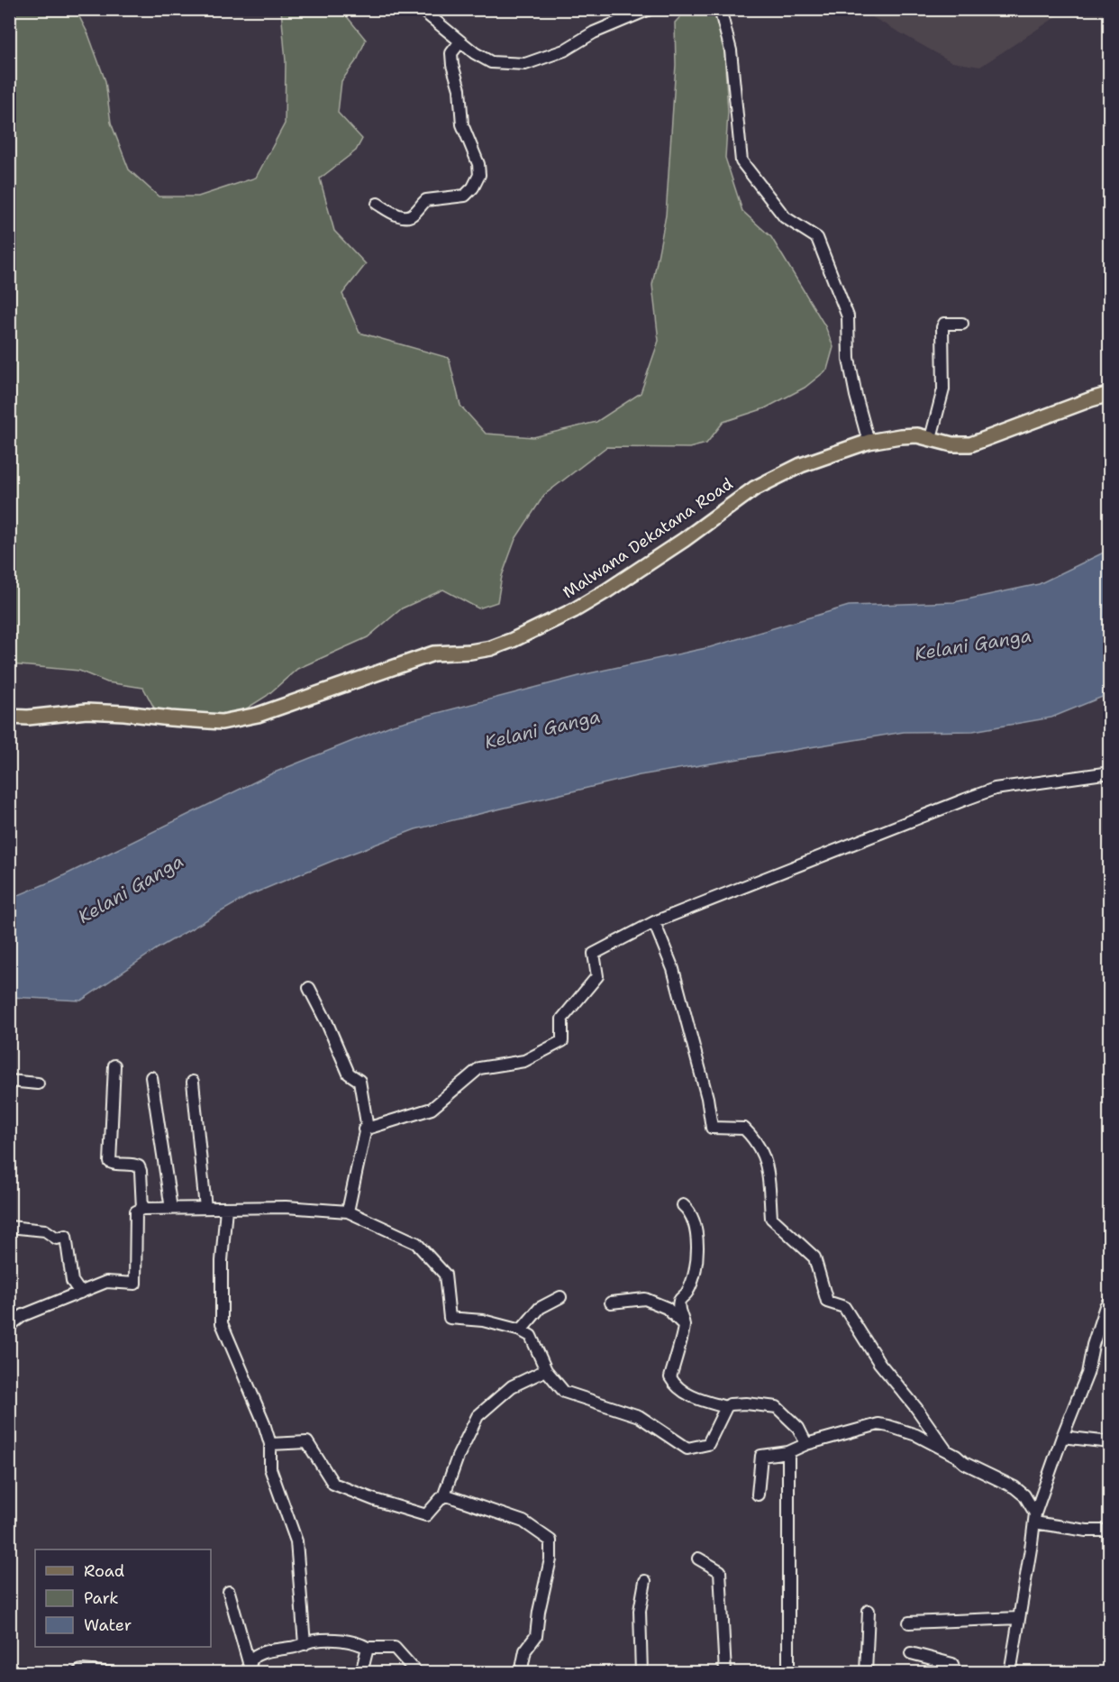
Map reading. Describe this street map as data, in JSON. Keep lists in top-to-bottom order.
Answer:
{
  "streets": {
    "main road": ["Malwana Dekatana Road"]
  },
  "water": ["Kelani Ganga"],
  "legend": ["Road", "Park", "Water"]
}
